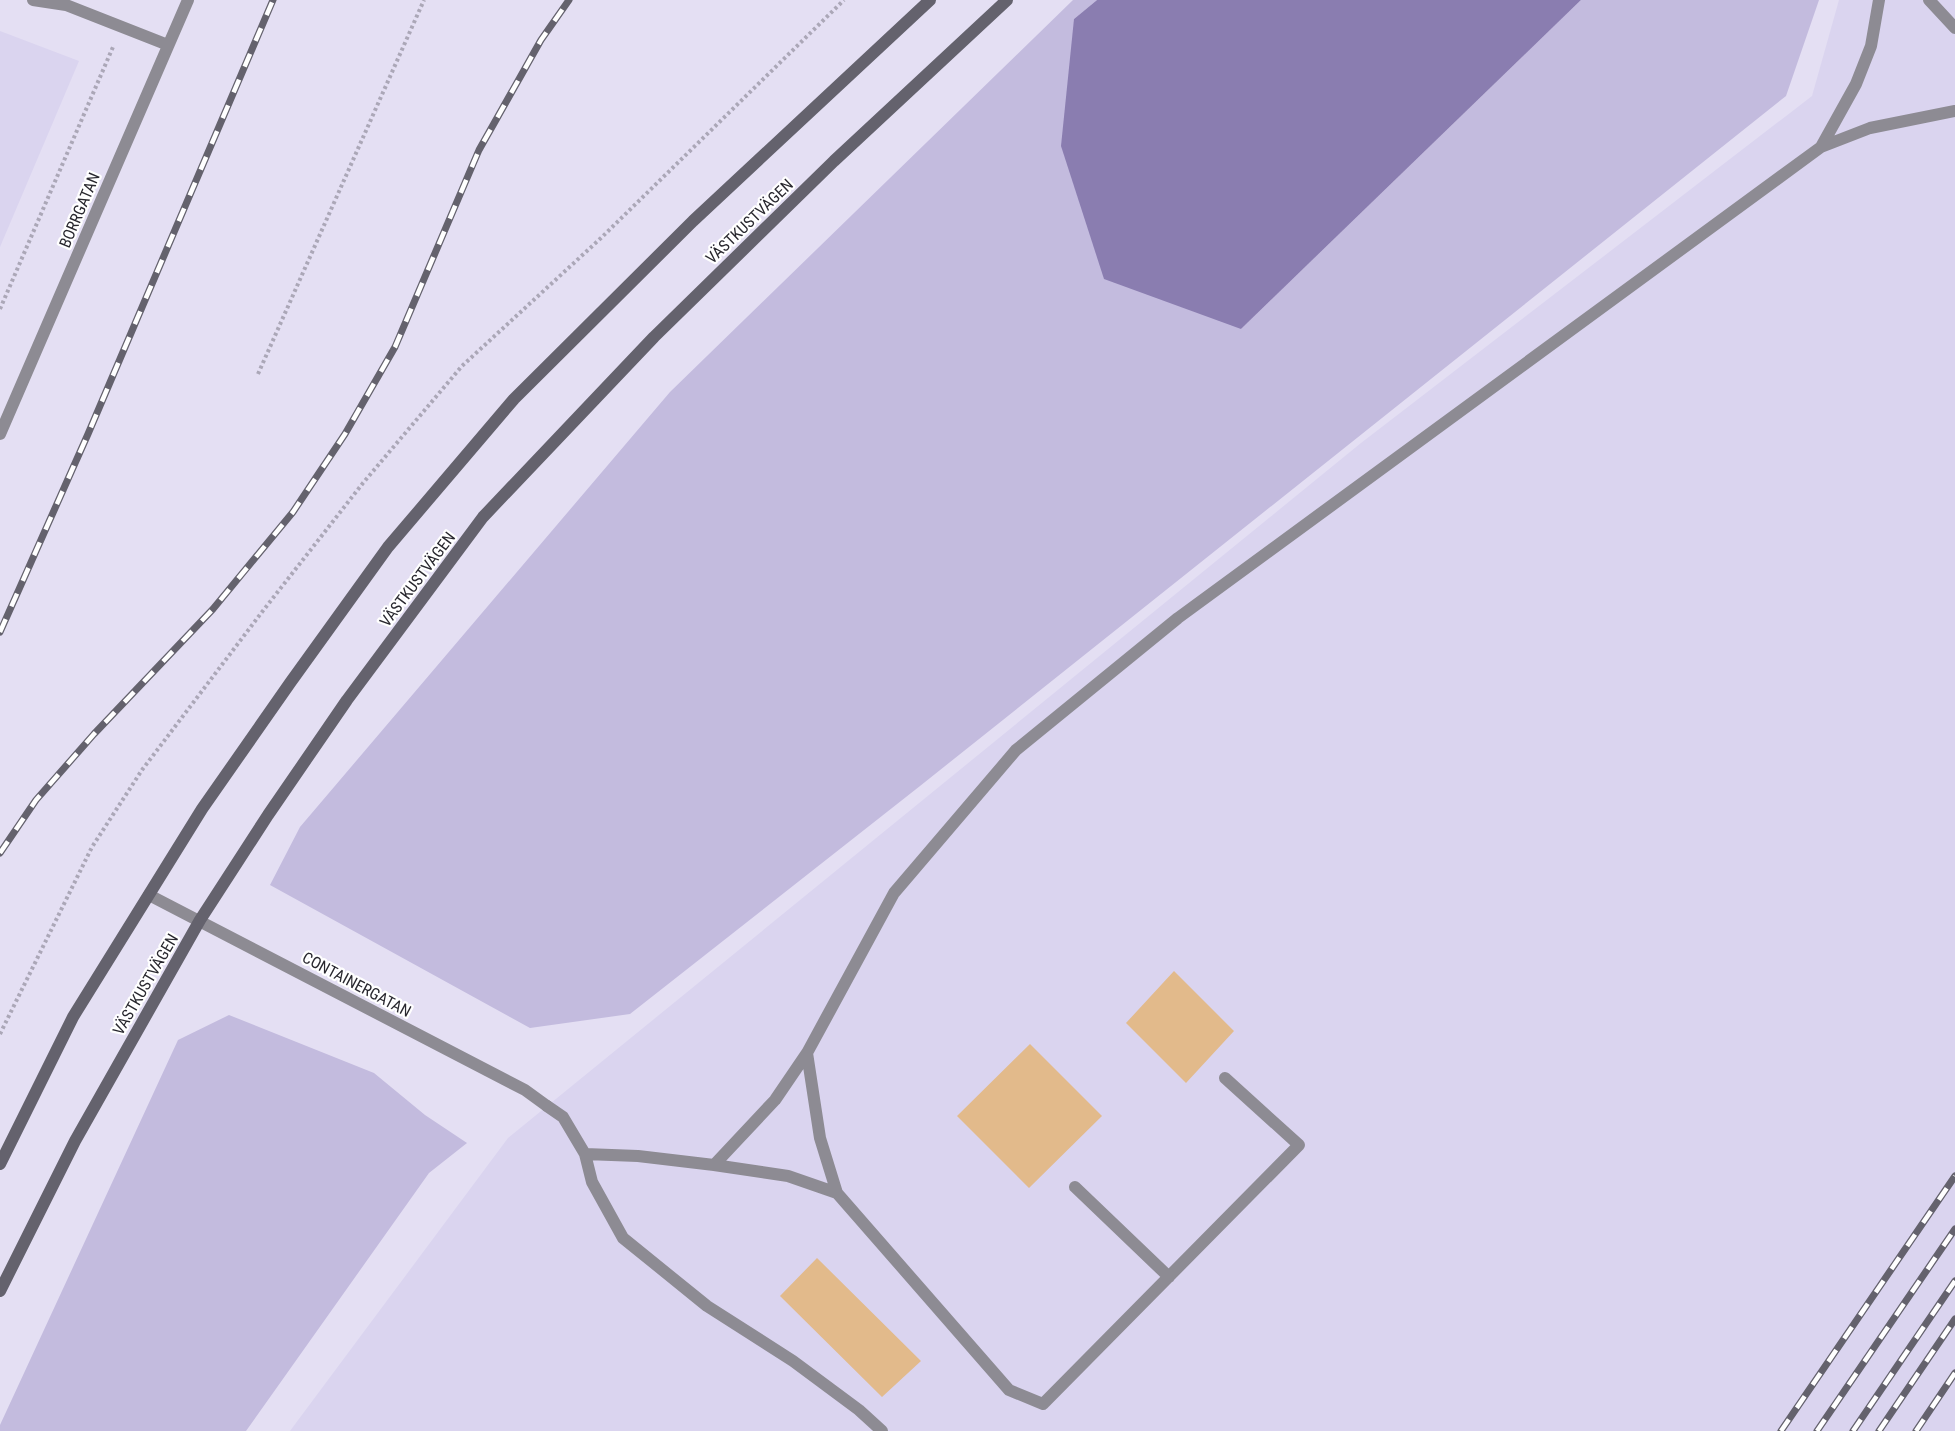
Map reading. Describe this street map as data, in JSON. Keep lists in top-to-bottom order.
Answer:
{
  "streets": {
    "main road": ["VÄSTKUSTVÄGEN"],
    "street": ["BORRGATAN", "CONTAINERGATAN"]
  },
  "crossings": [
    ["VÄSTKUSTVÄGEN", "CONTAINERGATAN"]
  ]
}
